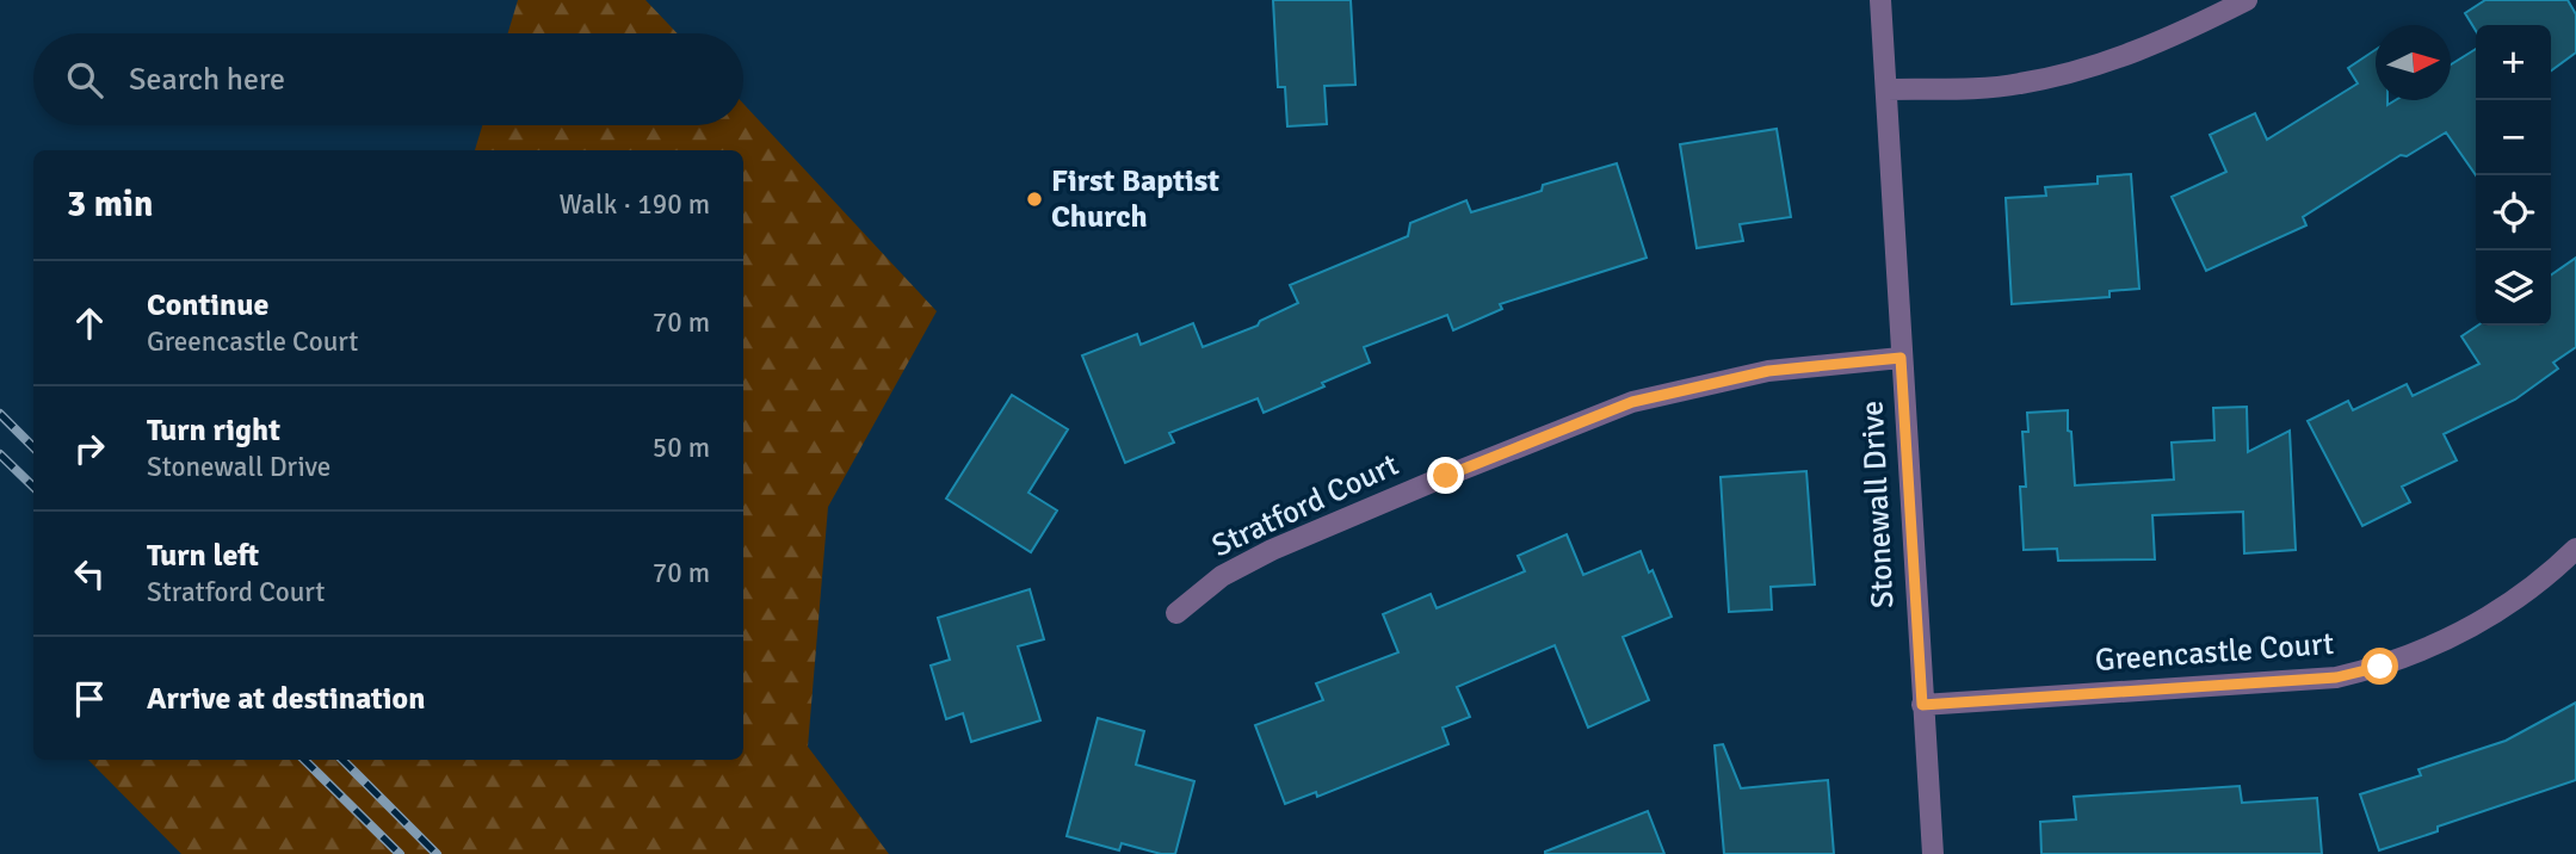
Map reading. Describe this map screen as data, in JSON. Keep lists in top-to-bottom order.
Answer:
{
  "streets": {
    "street": ["Stonewall Drive", "Stratford Court", "Greencastle Court"]
  },
  "crossings": [
    ["Stonewall Drive", "Stratford Court"],
    ["Stonewall Drive", "Greencastle Court"]
  ],
  "places": ["First Baptist Church"],
  "north": "right",
  "page": {
    "map_buttons": ["+", "−"],
    "search": "Search here",
    "heading": ["3 min", "Walk · 190 m"],
    "list": [
      ["Continue", "Greencastle Court", "70 m"],
      ["Turn right", "Stonewall Drive", "50 m"],
      ["Turn left", "Stratford Court", "70 m"],
      "Arrive at destination"
    ]
  }
}
